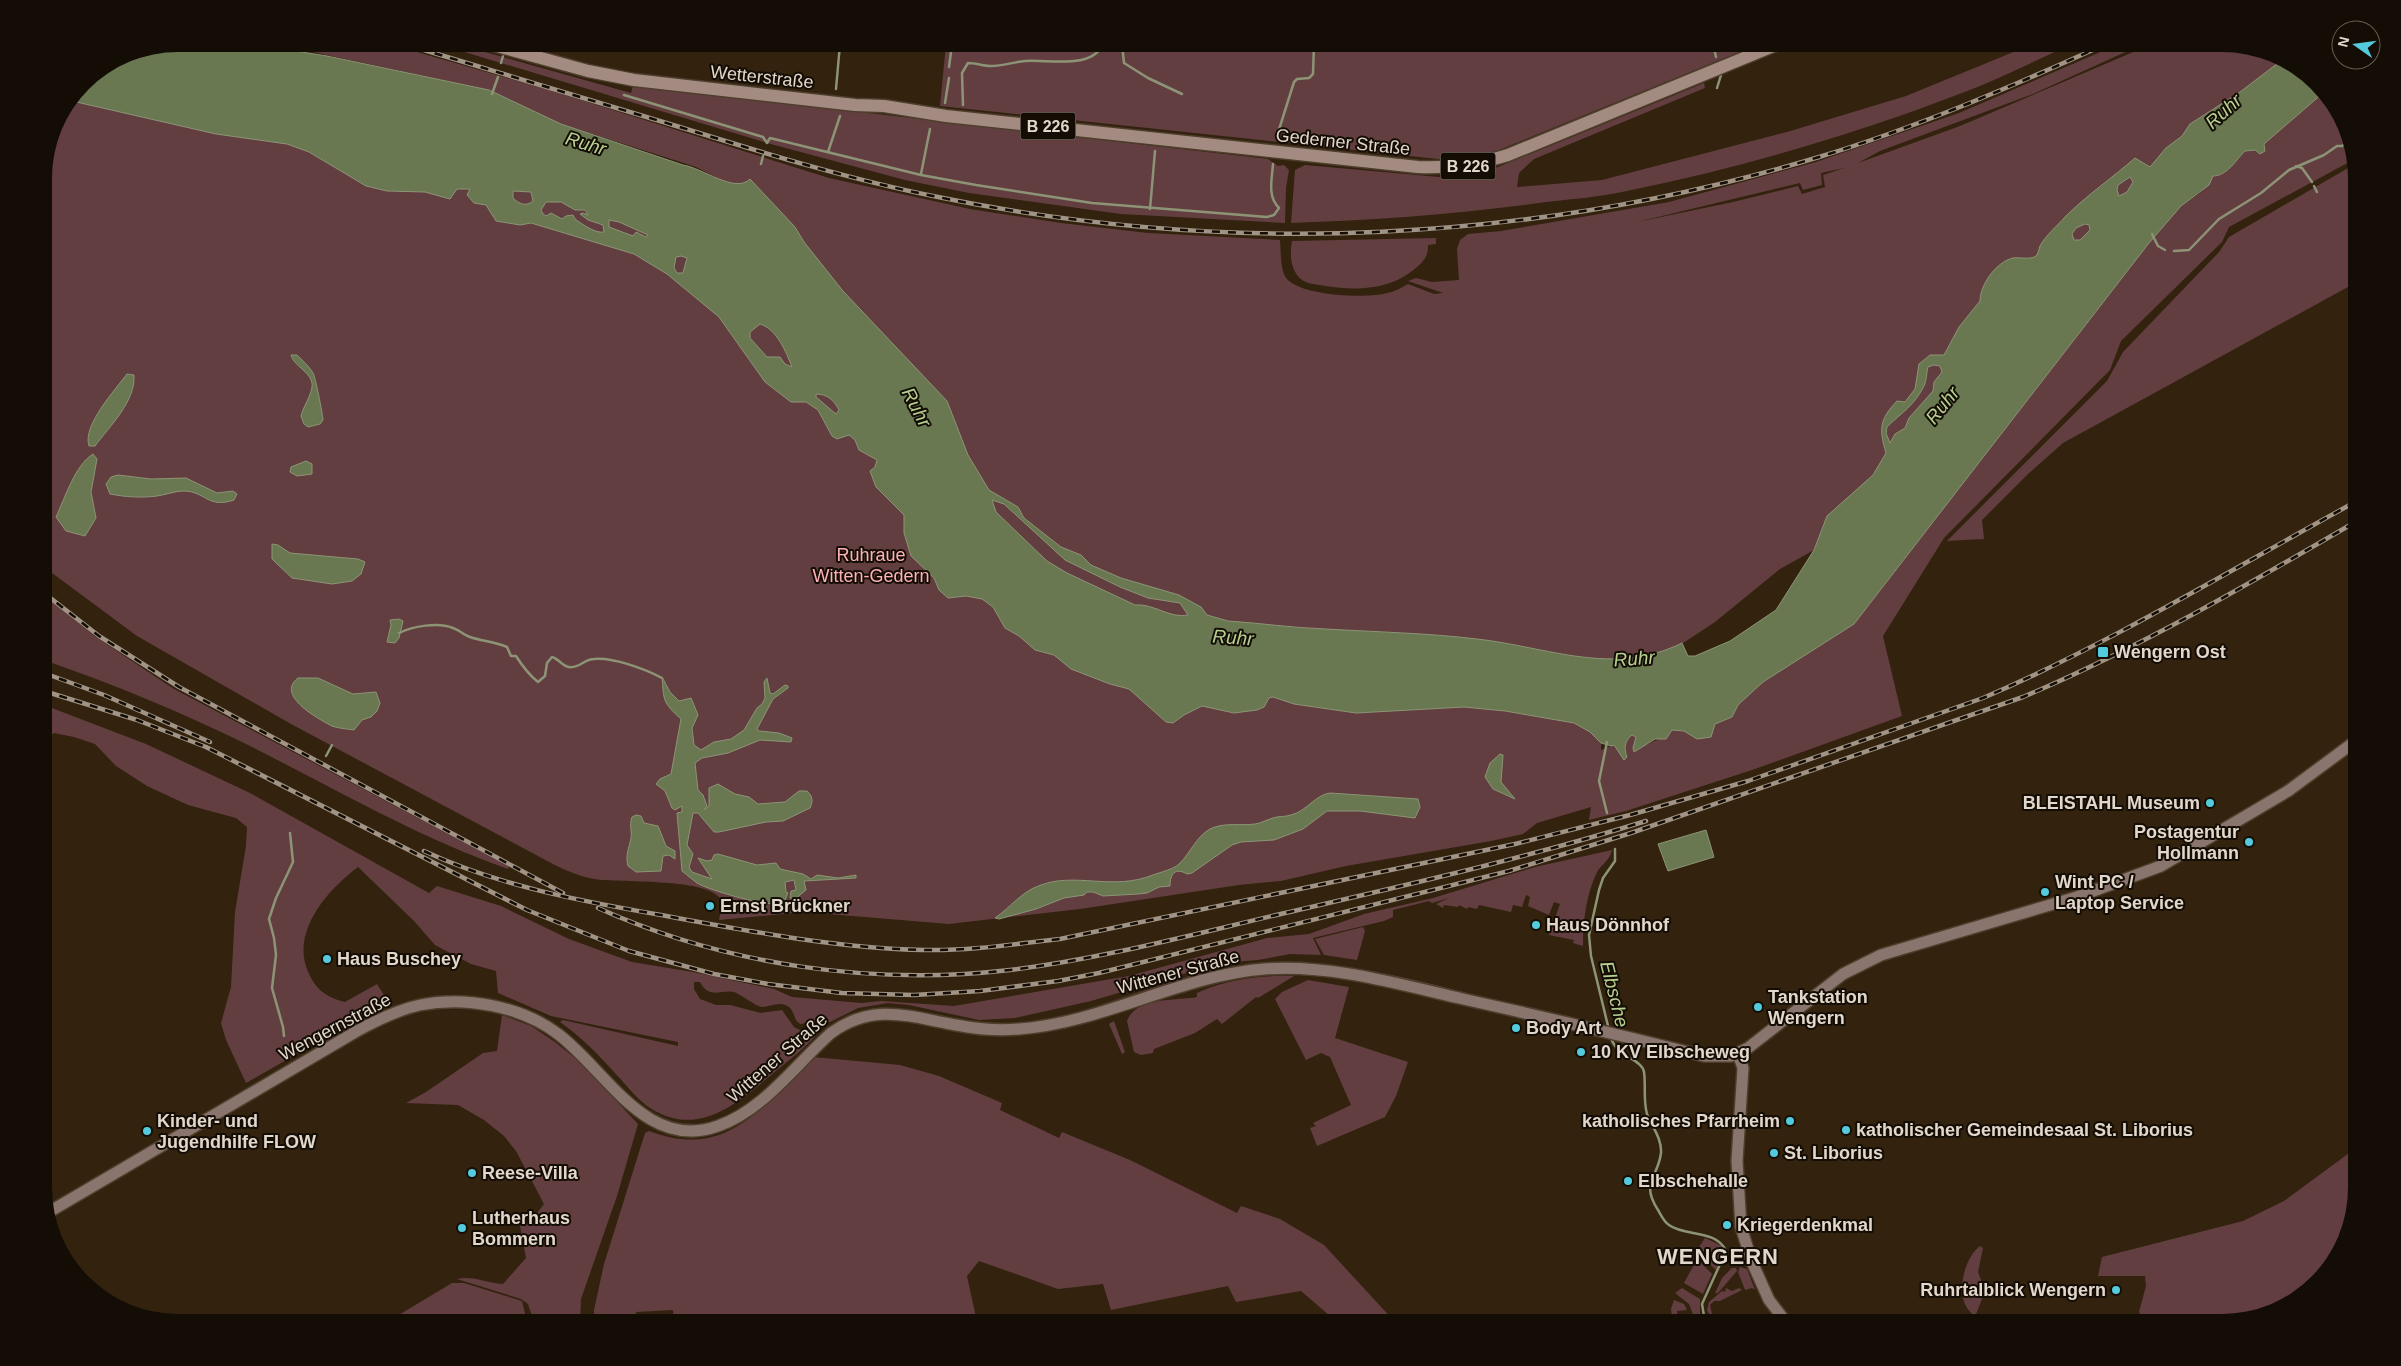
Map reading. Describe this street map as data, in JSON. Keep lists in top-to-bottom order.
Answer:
{
  "streets": {
    "main road": [
      "Wetterstraße",
      "B 226",
      "Gederner Straße",
      "Wittener Straße",
      "Wengernstraße"
    ]
  },
  "crossings": [
    ["Wetterstraße", "Gederner Straße"],
    ["Wittener Straße", "Wengernstraße"]
  ],
  "districts": ["WENGERN"],
  "water": ["Ruhr", "Elbsche"],
  "parks": ["Ruhraue Witten-Gedern"],
  "places": {
    "transit": ["Wengern Ost"],
    "other": [
      "BLEISTAHL Museum",
      "Postagentur Hollmann",
      "Wint PC / Laptop Service",
      "Ernst Brückner",
      "Haus Dönnhof",
      "Haus Buschey",
      "Tankstation Wengern",
      "Body Art",
      "10 KV Elbscheweg",
      "katholisches Pfarrheim",
      "katholischer Gemeindesaal St. Liborius",
      "Kinder- und Jugendhilfe FLOW",
      "St. Liborius",
      "Reese-Villa",
      "Elbschehalle",
      "Kriegerdenkmal",
      "Lutherhaus Bommern",
      "Ruhrtalblick Wengern"
    ]
  },
  "north": "left"
}
